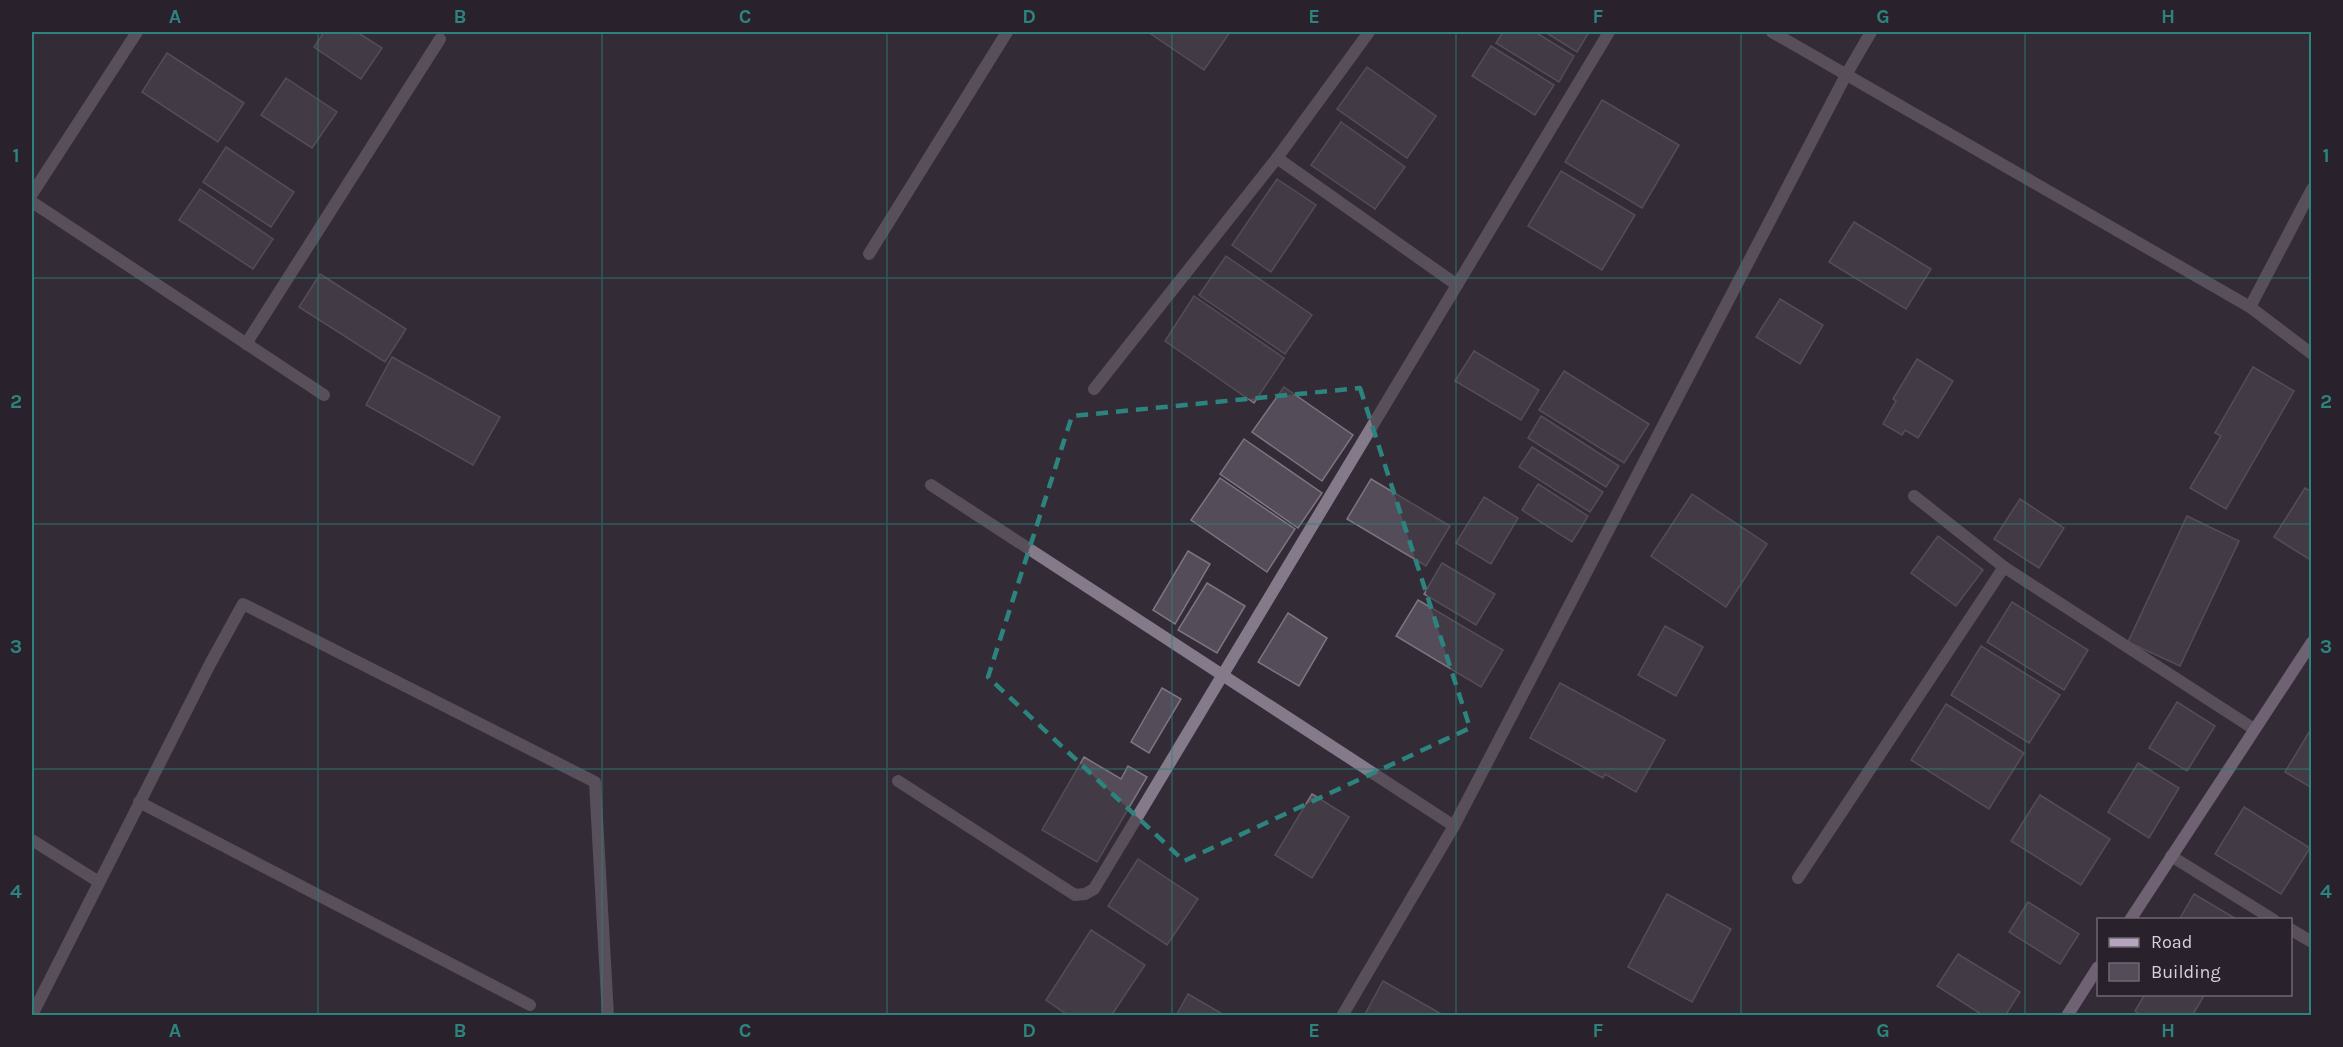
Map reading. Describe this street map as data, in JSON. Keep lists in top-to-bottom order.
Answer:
{
  "legend": ["Road", "Building"],
  "grid": {
    "columns": [
      "A",
      "B",
      "C",
      "D",
      "E",
      "F",
      "G",
      "H"
    ],
    "rows": [
      "1",
      "2",
      "3",
      "4"
    ]
  }
}
